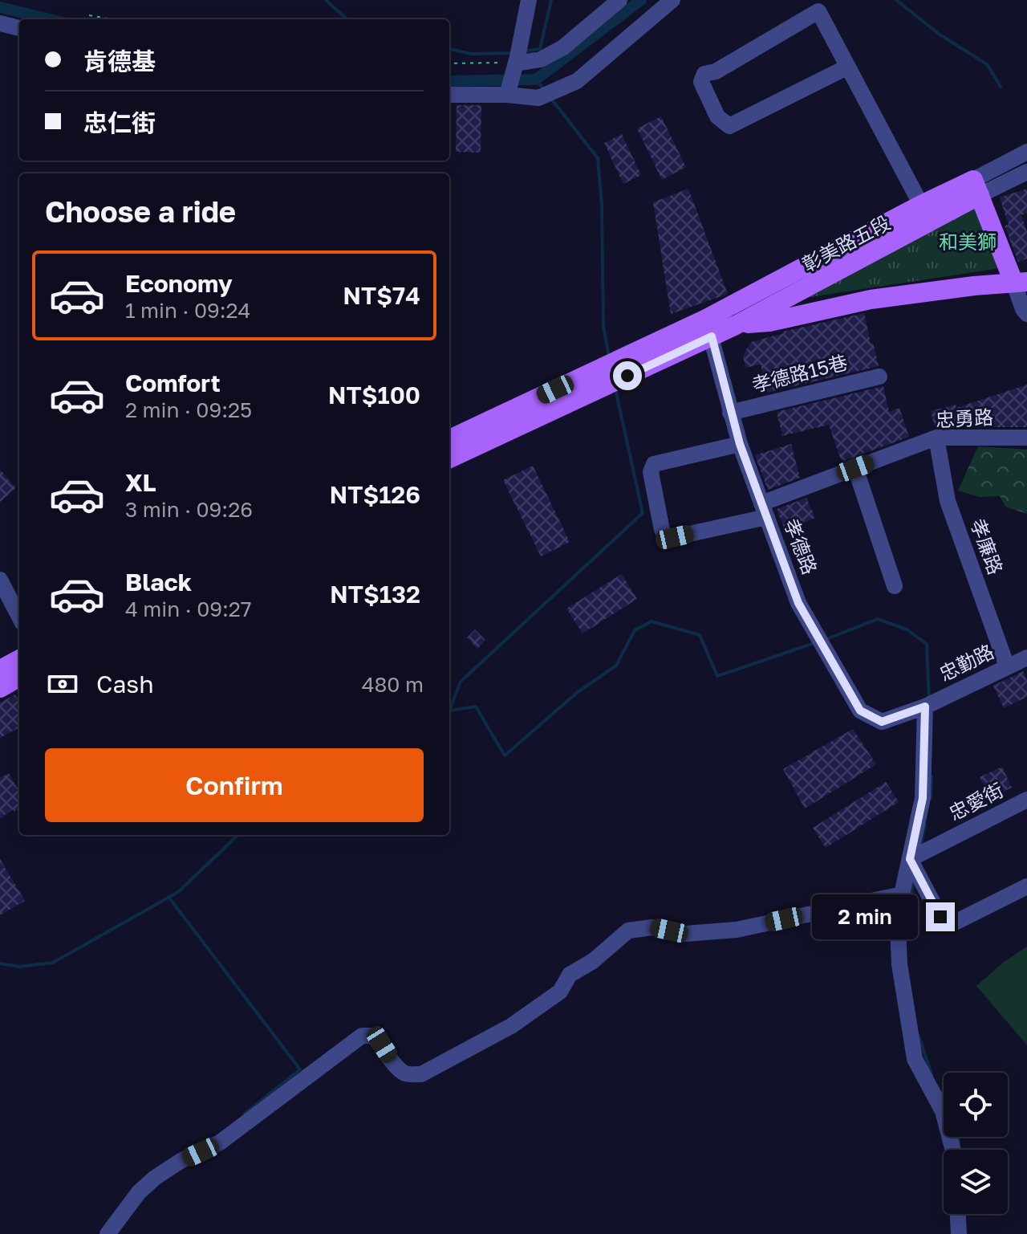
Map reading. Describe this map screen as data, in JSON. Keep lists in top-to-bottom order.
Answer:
{
  "streets": {
    "main road": ["彰美路五段"],
    "street": [
      "孝德路15巷",
      "忠勇路",
      "孝德路",
      "孝廉路",
      "忠勤路",
      "忠愛街"
    ]
  },
  "crossings": [
    ["彰美路五段", "孝德路"],
    ["孝德路15巷", "孝德路"],
    ["忠勇路", "孝德路"],
    ["忠勇路", "孝廉路"],
    ["孝德路", "忠勤路"],
    ["孝廉路", "忠勤路"]
  ],
  "parks": ["和美獅"],
  "page": {
    "banner": ["肯德基", "忠仁街"],
    "heading": "Choose a ride",
    "list": [
      {
        "name": "Economy",
        "note": "1 min · 09:24",
        "value": "NT$74"
      },
      {
        "name": "Comfort",
        "note": "2 min · 09:25",
        "value": "NT$100"
      },
      {
        "name": "XL",
        "note": "3 min · 09:26",
        "value": "NT$126"
      },
      {
        "name": "Black",
        "note": "4 min · 09:27",
        "value": "NT$132"
      }
    ],
    "pay": ["Cash", "480 m"],
    "buttons": "Confirm",
    "bubble": "2 min"
  }
}
